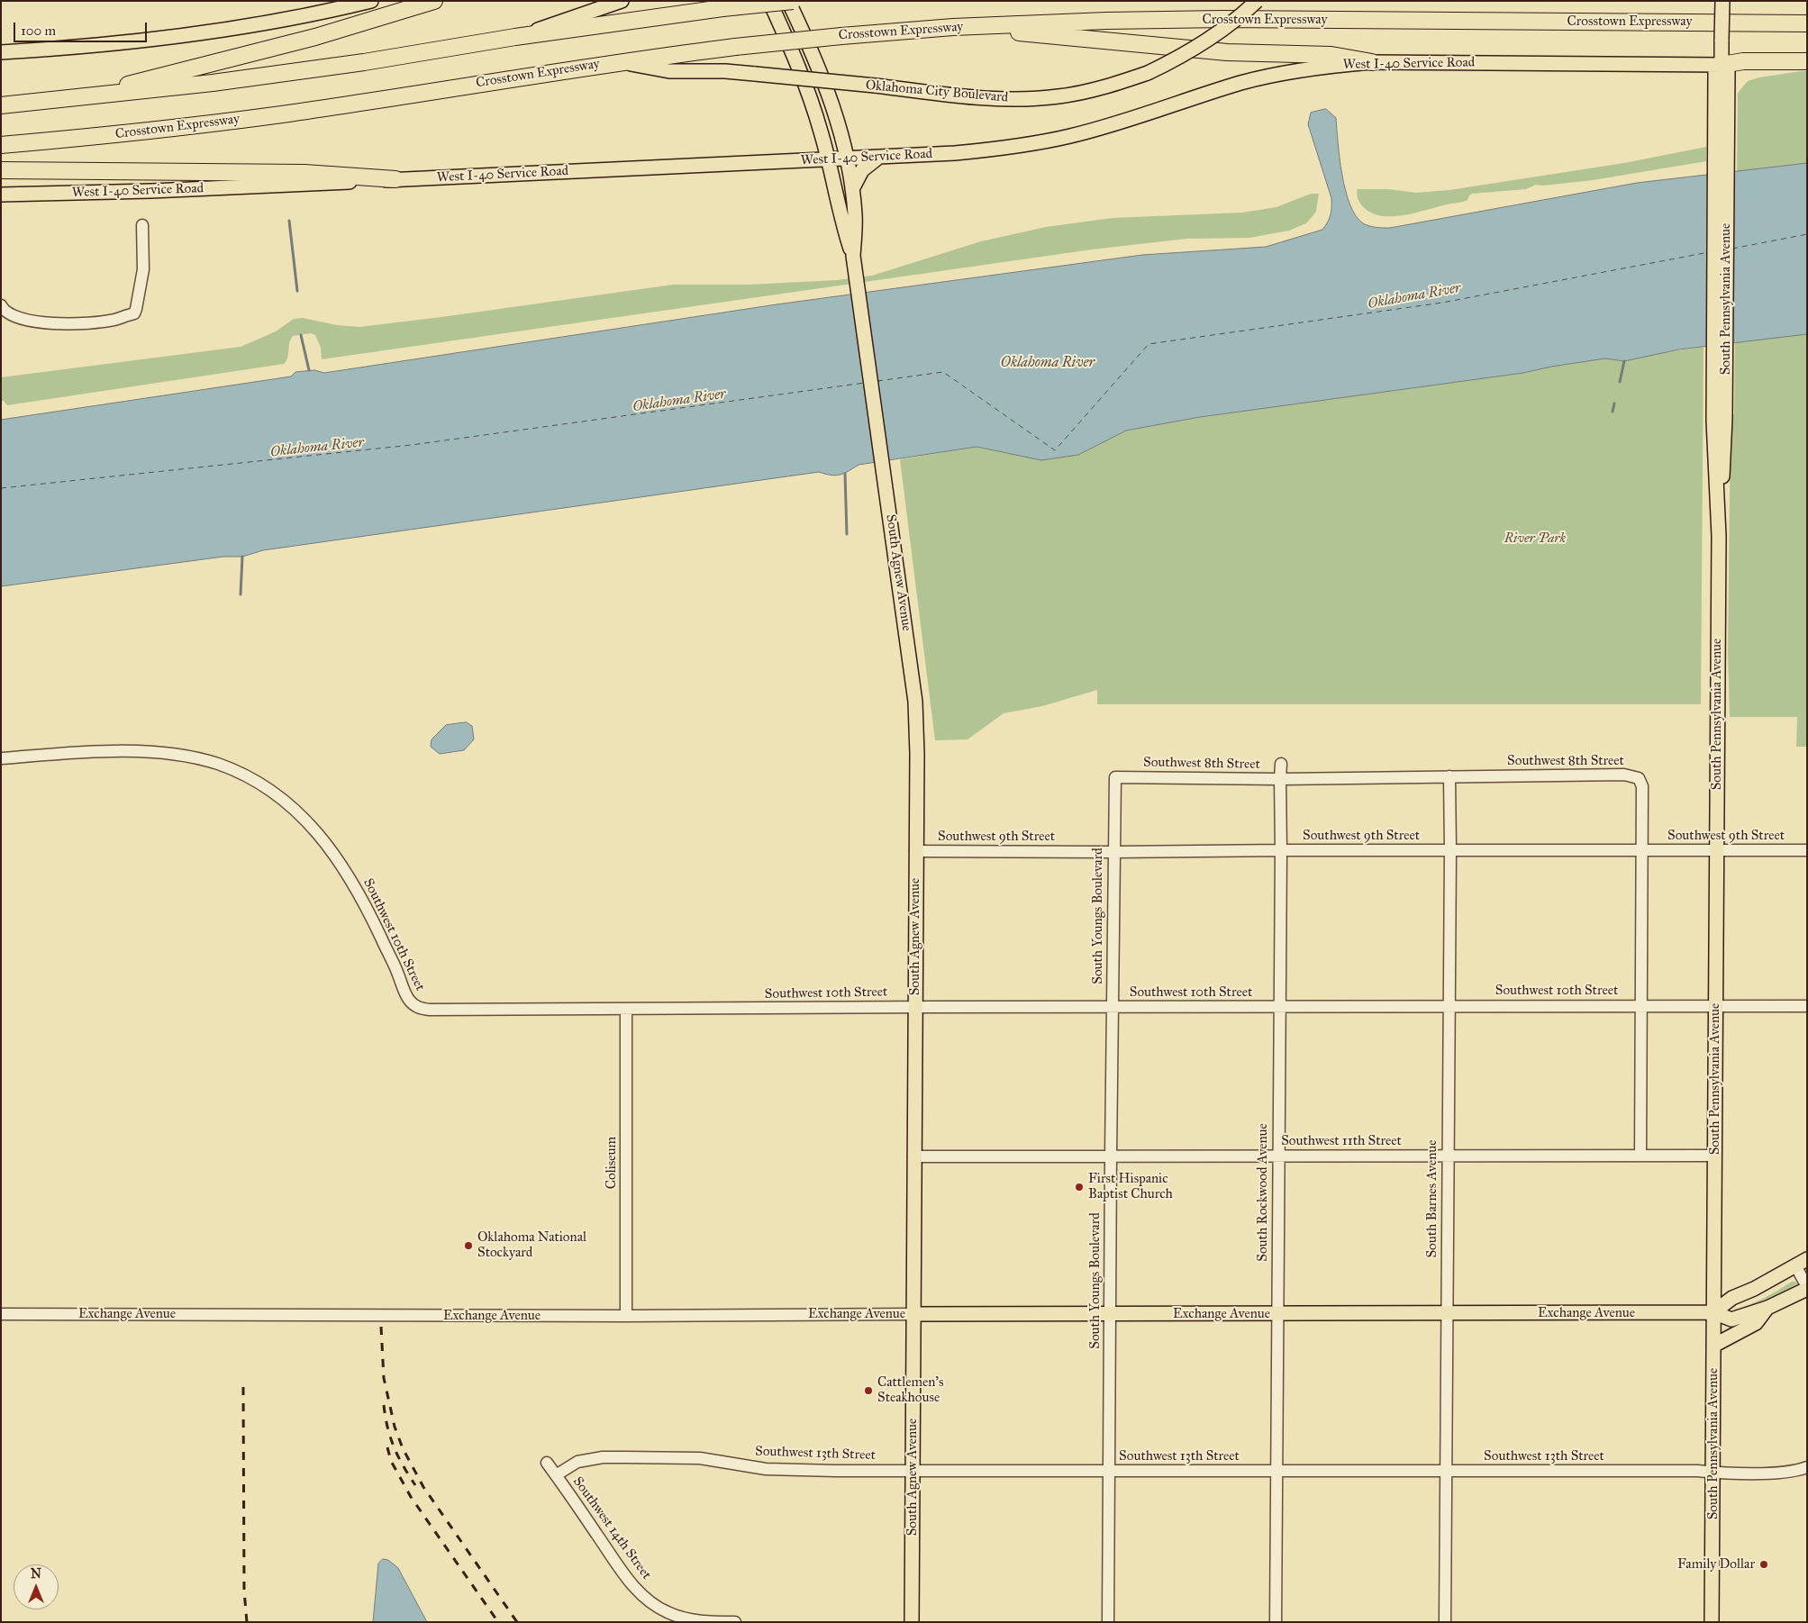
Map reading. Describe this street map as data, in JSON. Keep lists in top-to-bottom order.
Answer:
{
  "streets": {
    "highway": ["Crosstown Expressway"],
    "main road": [
      "West I-40 Service Road",
      "Oklahoma City Boulevard",
      "South Pennsylvania Avenue",
      "South Agnew Avenue",
      "Exchange Avenue"
    ],
    "street": [
      "Southwest 8th Street",
      "Southwest 9th Street",
      "South Youngs Boulevard",
      "Southwest 10th Street",
      "Southwest 11th Street",
      "Coliseum",
      "South Rockwood Avenue",
      "South Barnes Avenue",
      "Southwest 13th Street",
      "Southwest 14th Street"
    ]
  },
  "crossings": [
    ["Crosstown Expressway", "Oklahoma City Boulevard"],
    ["West I-40 Service Road", "South Pennsylvania Avenue"],
    ["West I-40 Service Road", "South Agnew Avenue"],
    ["South Pennsylvania Avenue", "Southwest 9th Street"],
    ["South Pennsylvania Avenue", "Southwest 10th Street"],
    ["South Pennsylvania Avenue", "Southwest 11th Street"],
    ["South Pennsylvania Avenue", "Exchange Avenue"],
    ["South Pennsylvania Avenue", "Southwest 13th Street"],
    ["South Agnew Avenue", "Southwest 9th Street"],
    ["South Agnew Avenue", "Southwest 10th Street"],
    ["South Agnew Avenue", "Southwest 11th Street"],
    ["South Agnew Avenue", "Exchange Avenue"],
    ["South Agnew Avenue", "Southwest 13th Street"],
    ["Southwest 8th Street", "Southwest 9th Street"],
    ["Southwest 8th Street", "South Youngs Boulevard"],
    ["Southwest 8th Street", "Southwest 10th Street"],
    ["Southwest 8th Street", "Southwest 11th Street"],
    ["Southwest 8th Street", "South Rockwood Avenue"],
    ["Southwest 8th Street", "South Barnes Avenue"],
    ["Southwest 9th Street", "South Youngs Boulevard"],
    ["Southwest 9th Street", "South Rockwood Avenue"],
    ["Southwest 9th Street", "South Barnes Avenue"],
    ["South Youngs Boulevard", "Southwest 10th Street"],
    ["South Youngs Boulevard", "Southwest 11th Street"],
    ["South Youngs Boulevard", "Exchange Avenue"],
    ["South Youngs Boulevard", "Southwest 13th Street"],
    ["Southwest 10th Street", "Coliseum"],
    ["Southwest 10th Street", "South Rockwood Avenue"],
    ["Southwest 10th Street", "South Barnes Avenue"],
    ["Southwest 11th Street", "South Rockwood Avenue"],
    ["Southwest 11th Street", "South Barnes Avenue"],
    ["Coliseum", "Exchange Avenue"],
    ["South Rockwood Avenue", "Exchange Avenue"],
    ["South Rockwood Avenue", "Southwest 13th Street"],
    ["South Barnes Avenue", "Exchange Avenue"],
    ["South Barnes Avenue", "Southwest 13th Street"],
    ["Southwest 13th Street", "Southwest 14th Street"]
  ],
  "water": ["Oklahoma River"],
  "parks": ["River Park"],
  "places": [
    "First Hispanic Baptist Church",
    "Oklahoma National Stockyard",
    "Cattlemen's Steakhouse",
    "Family Dollar"
  ],
  "scale_bar": "100 m",
  "north": "top"
}
